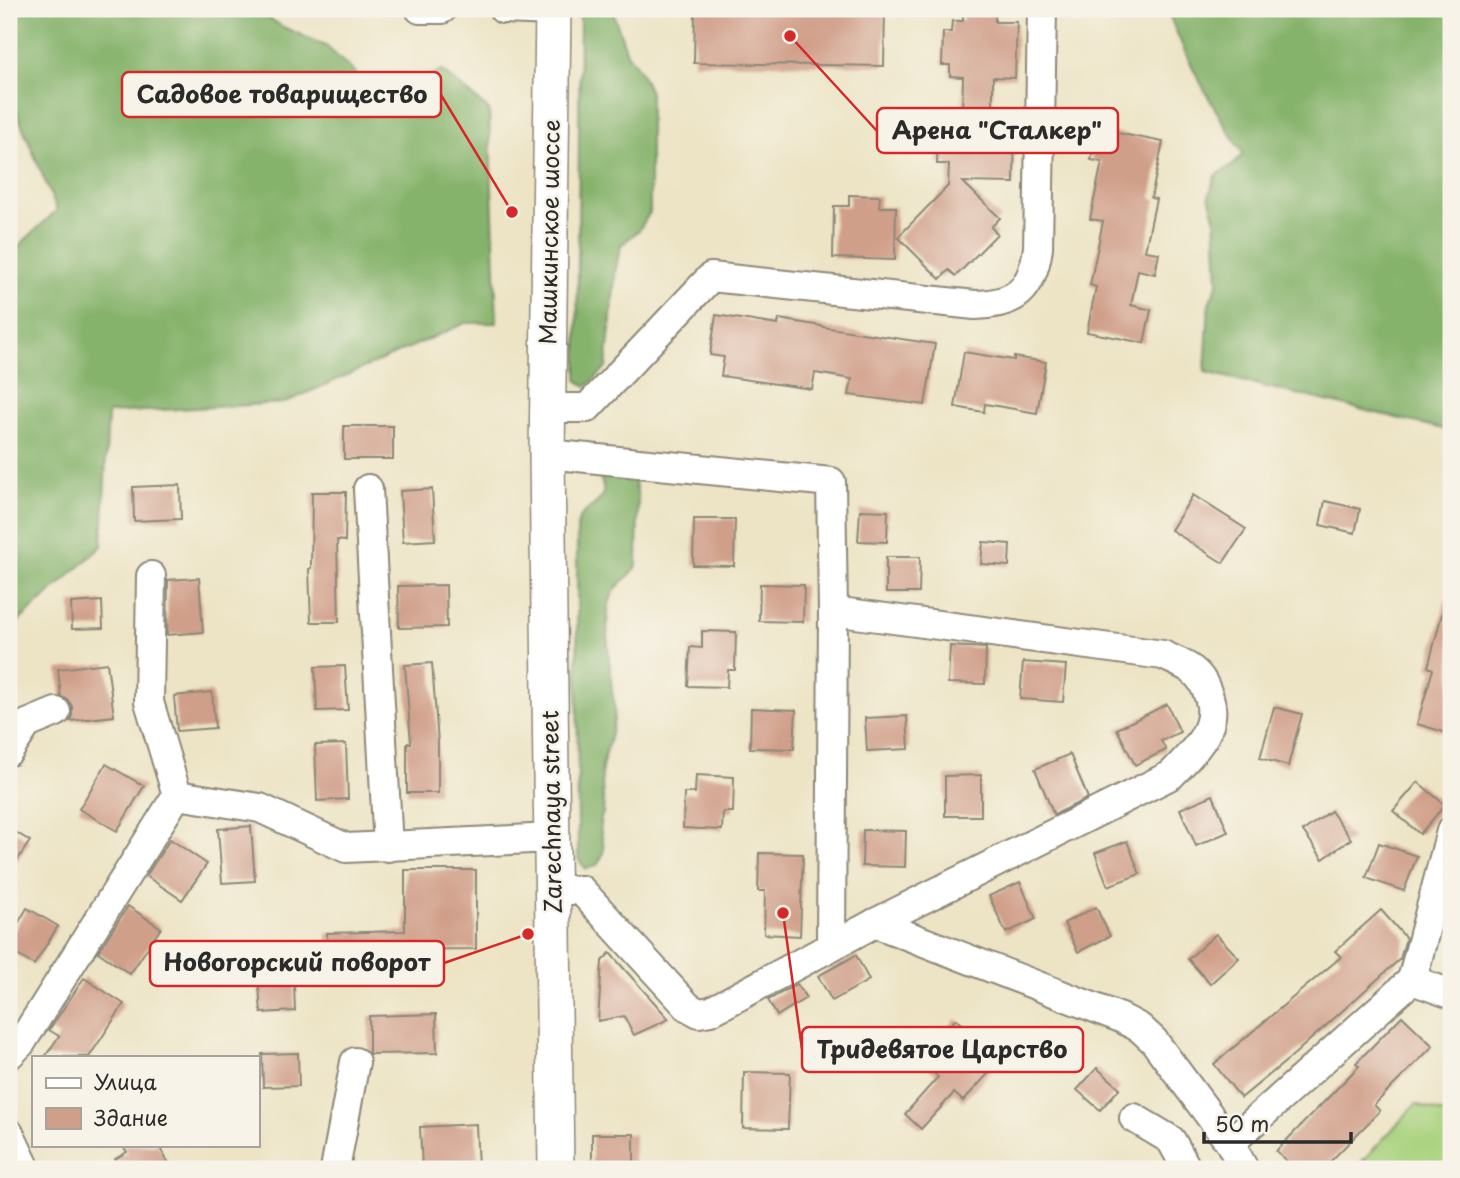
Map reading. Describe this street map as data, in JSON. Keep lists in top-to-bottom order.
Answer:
{
  "streets": {
    "main road": ["Машкинское шоссе", "Zarechnaya street"]
  },
  "crossings": [
    ["Машкинское шоссе", "Zarechnaya street"]
  ],
  "places": [
    "Арена \"Сталкер\"",
    "Садовое товарищество",
    "Тридевятое Царство",
    "Новогорский поворот"
  ],
  "legend": ["Улица", "Здание"],
  "scale_bar": "50 m"
}
